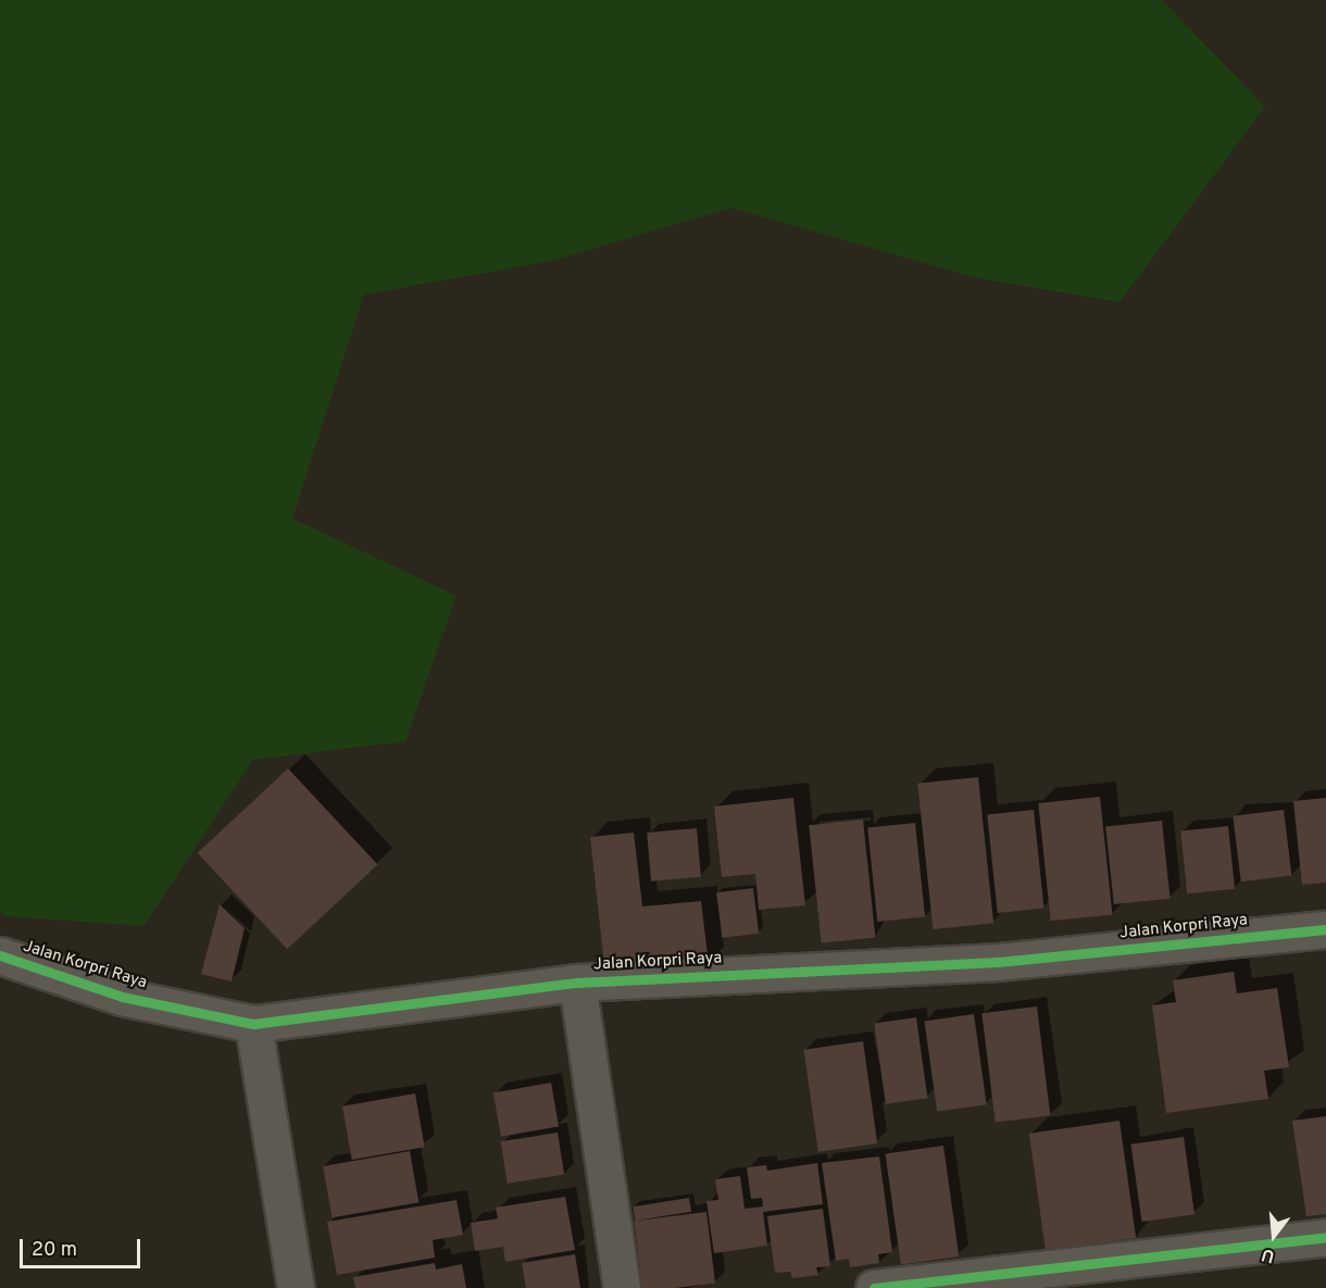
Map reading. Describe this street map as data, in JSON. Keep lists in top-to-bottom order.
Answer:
{
  "streets": {
    "street": ["Jalan Korpri Raya"]
  },
  "scale_bar": "20 m",
  "north": "bottom"
}
